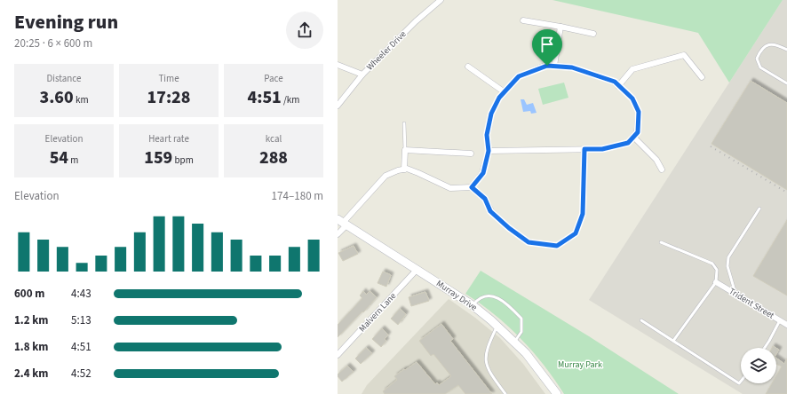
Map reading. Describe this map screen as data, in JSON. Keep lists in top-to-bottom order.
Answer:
{
  "streets": {
    "street": [
      "Wheeler Drive",
      "Murray Drive",
      "Trident Street",
      "Malvern Lane"
    ]
  },
  "crossings": [
    ["Murray Drive", "Malvern Lane"]
  ],
  "parks": ["Murray Park"],
  "page": {
    "heading": ["Evening run", "20:25 · 6 × 600 m"],
    "stats": [
      ["Distance", "3.60 km"],
      ["Time", "17:28"],
      ["Pace", "4:51 /km"],
      ["Elevation", "54 m"],
      ["Heart rate", "159 bpm"],
      ["kcal", "288"]
    ],
    "chart": ["Elevation", "174–180 m"],
    "list": [
      {
        "name": "600 m",
        "note": "4:43"
      },
      {
        "name": "1.2 km",
        "note": "5:13"
      },
      {
        "name": "1.8 km",
        "note": "4:51"
      },
      {
        "name": "2.4 km",
        "note": "4:52"
      }
    ]
  }
}
